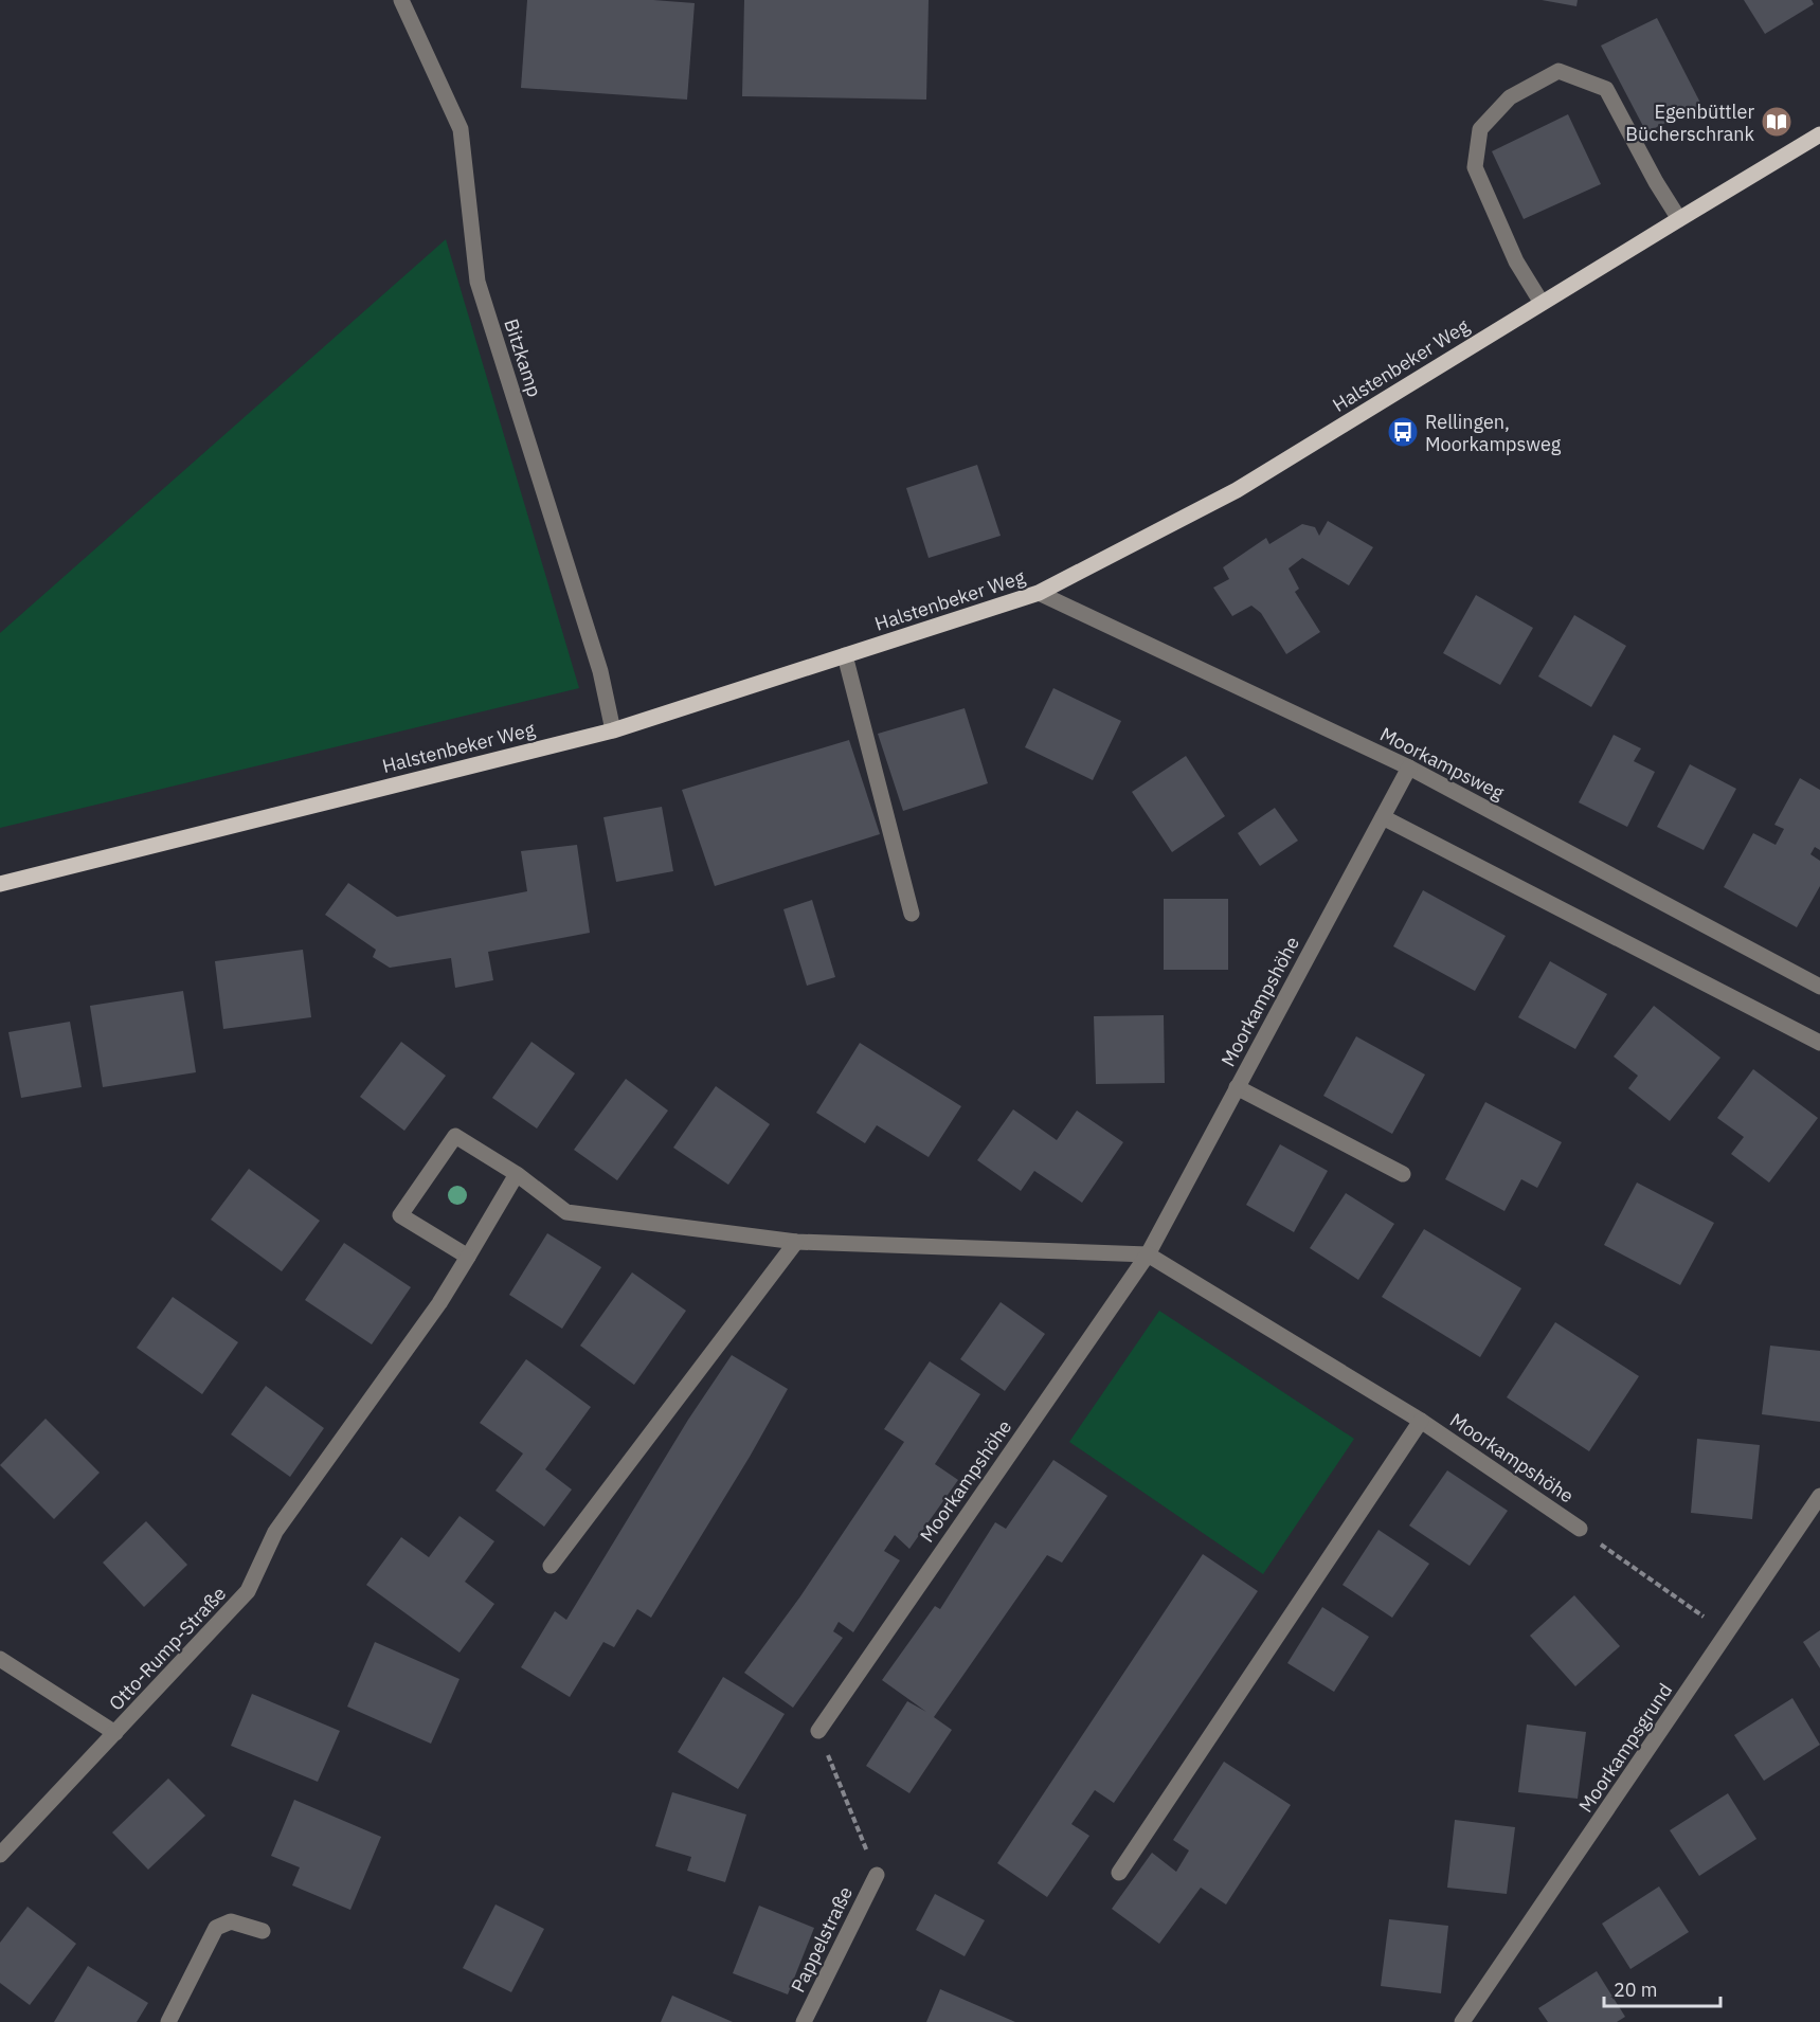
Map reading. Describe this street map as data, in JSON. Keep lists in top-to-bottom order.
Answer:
{
  "streets": {
    "main road": ["Halstenbeker Weg"],
    "street": [
      "Bitzkamp",
      "Moorkampsweg",
      "Moorkampshöhe",
      "Otto-Rump-Straße",
      "Moorkampsgrund",
      "Pappelstraße"
    ]
  },
  "crossings": [
    ["Bitzkamp", "Halstenbeker Weg"],
    ["Halstenbeker Weg", "Moorkampsweg"],
    ["Moorkampsweg", "Moorkampshöhe"],
    ["Moorkampshöhe", "Otto-Rump-Straße"]
  ],
  "places": {
    "library": ["Egenbüttler Bücherschrank"],
    "bus stop": ["Rellingen, Moorkampsweg"]
  },
  "scale_bar": "20 m"
}
